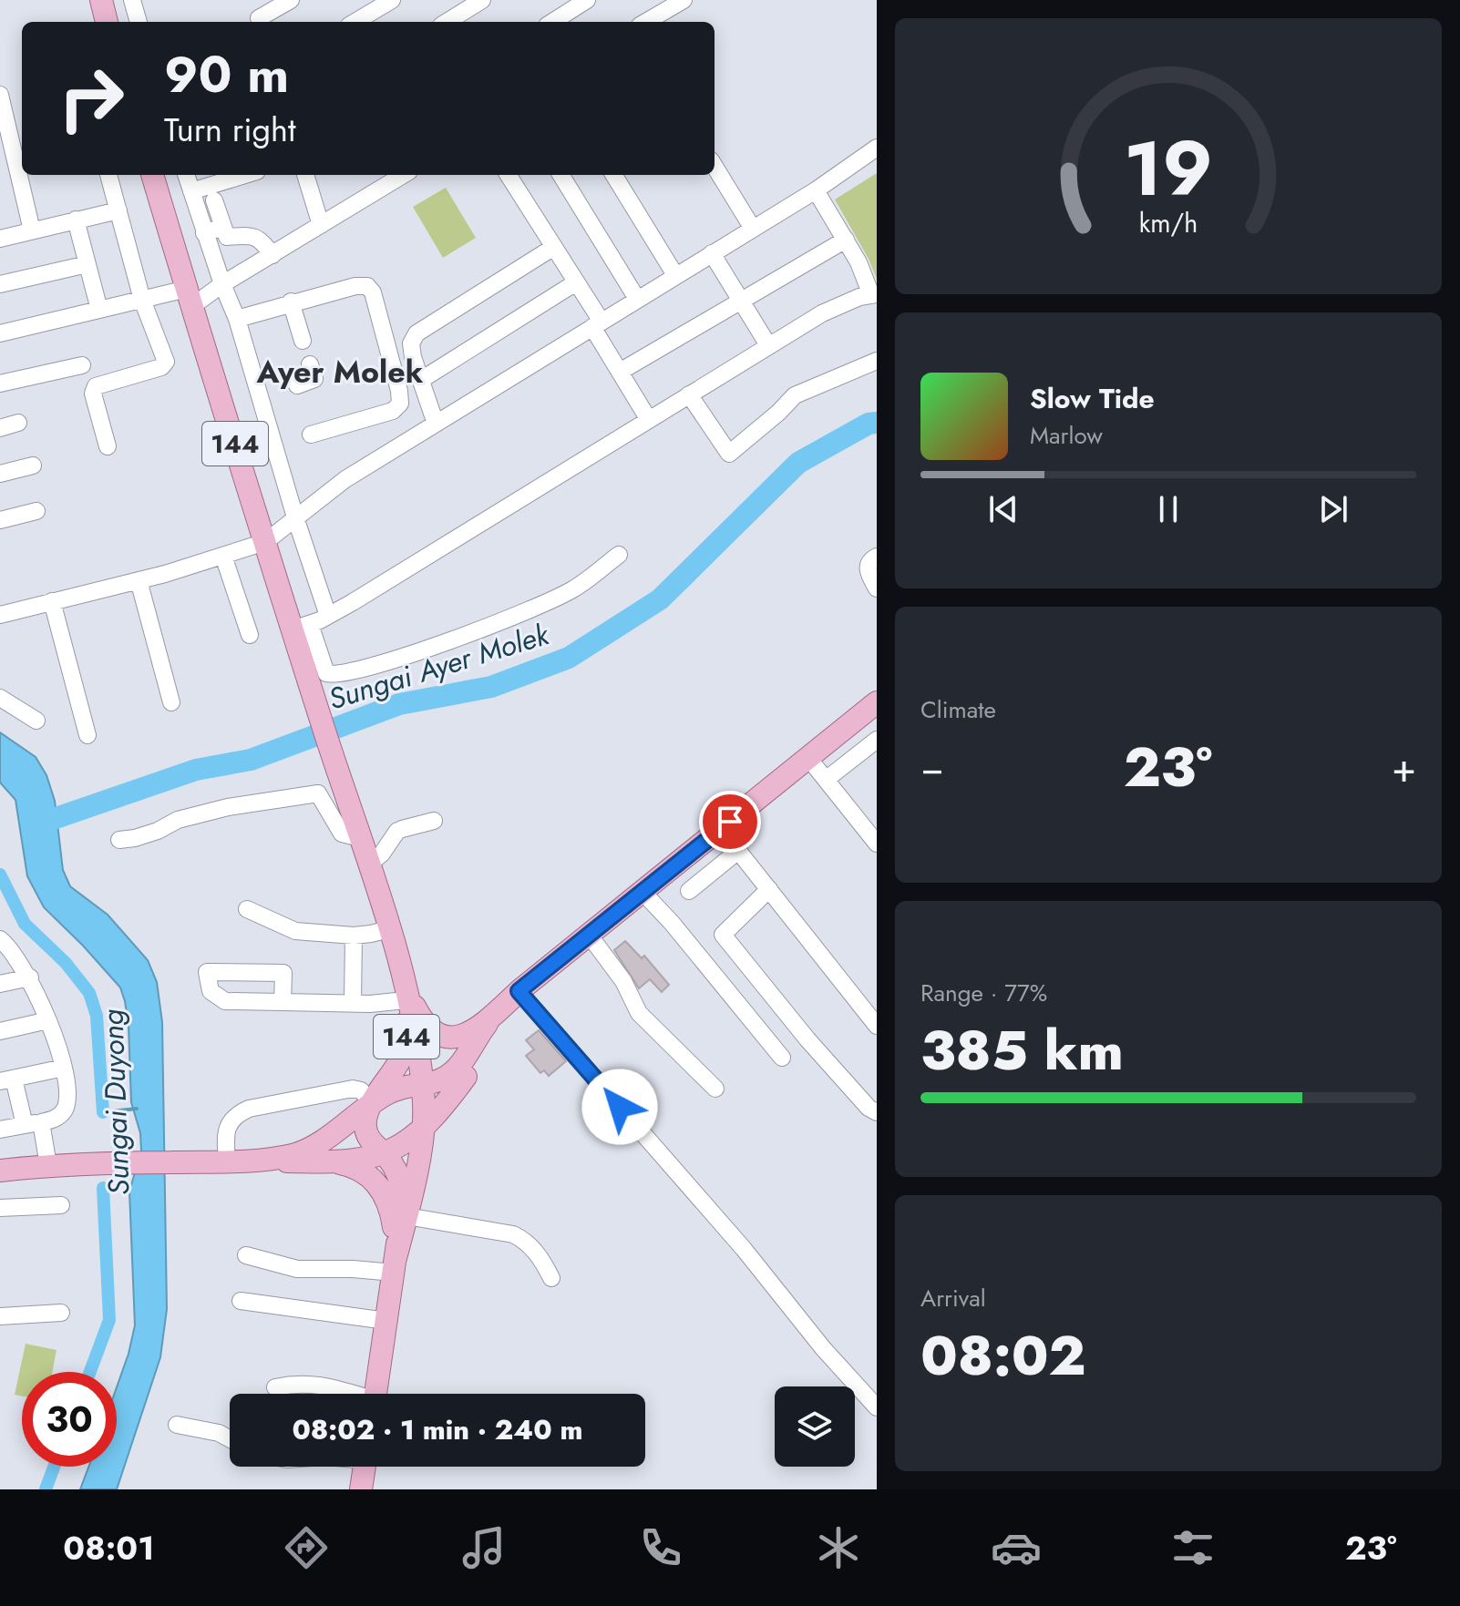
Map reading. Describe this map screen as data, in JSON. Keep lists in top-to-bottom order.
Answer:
{
  "streets": {
    "main road": ["144"]
  },
  "districts": ["Ayer Molek"],
  "water": ["Sungai Ayer Molek", "Sungai Duyong"],
  "page": {
    "turn": ["90 m", "Turn right"],
    "song": ["Slow Tide", "Marlow"],
    "tile": [
      "Climate",
      ["Range · 77%", "385 km"],
      ["Arrival", "08:02"]
    ],
    "heat": ["−", "23°", "+"],
    "limit": "30",
    "trip": "08:02 · 1 min · 240 m",
    "tabs": ["08:01", "23°"],
    "gauge": ["19", "km/h"]
  }
}
